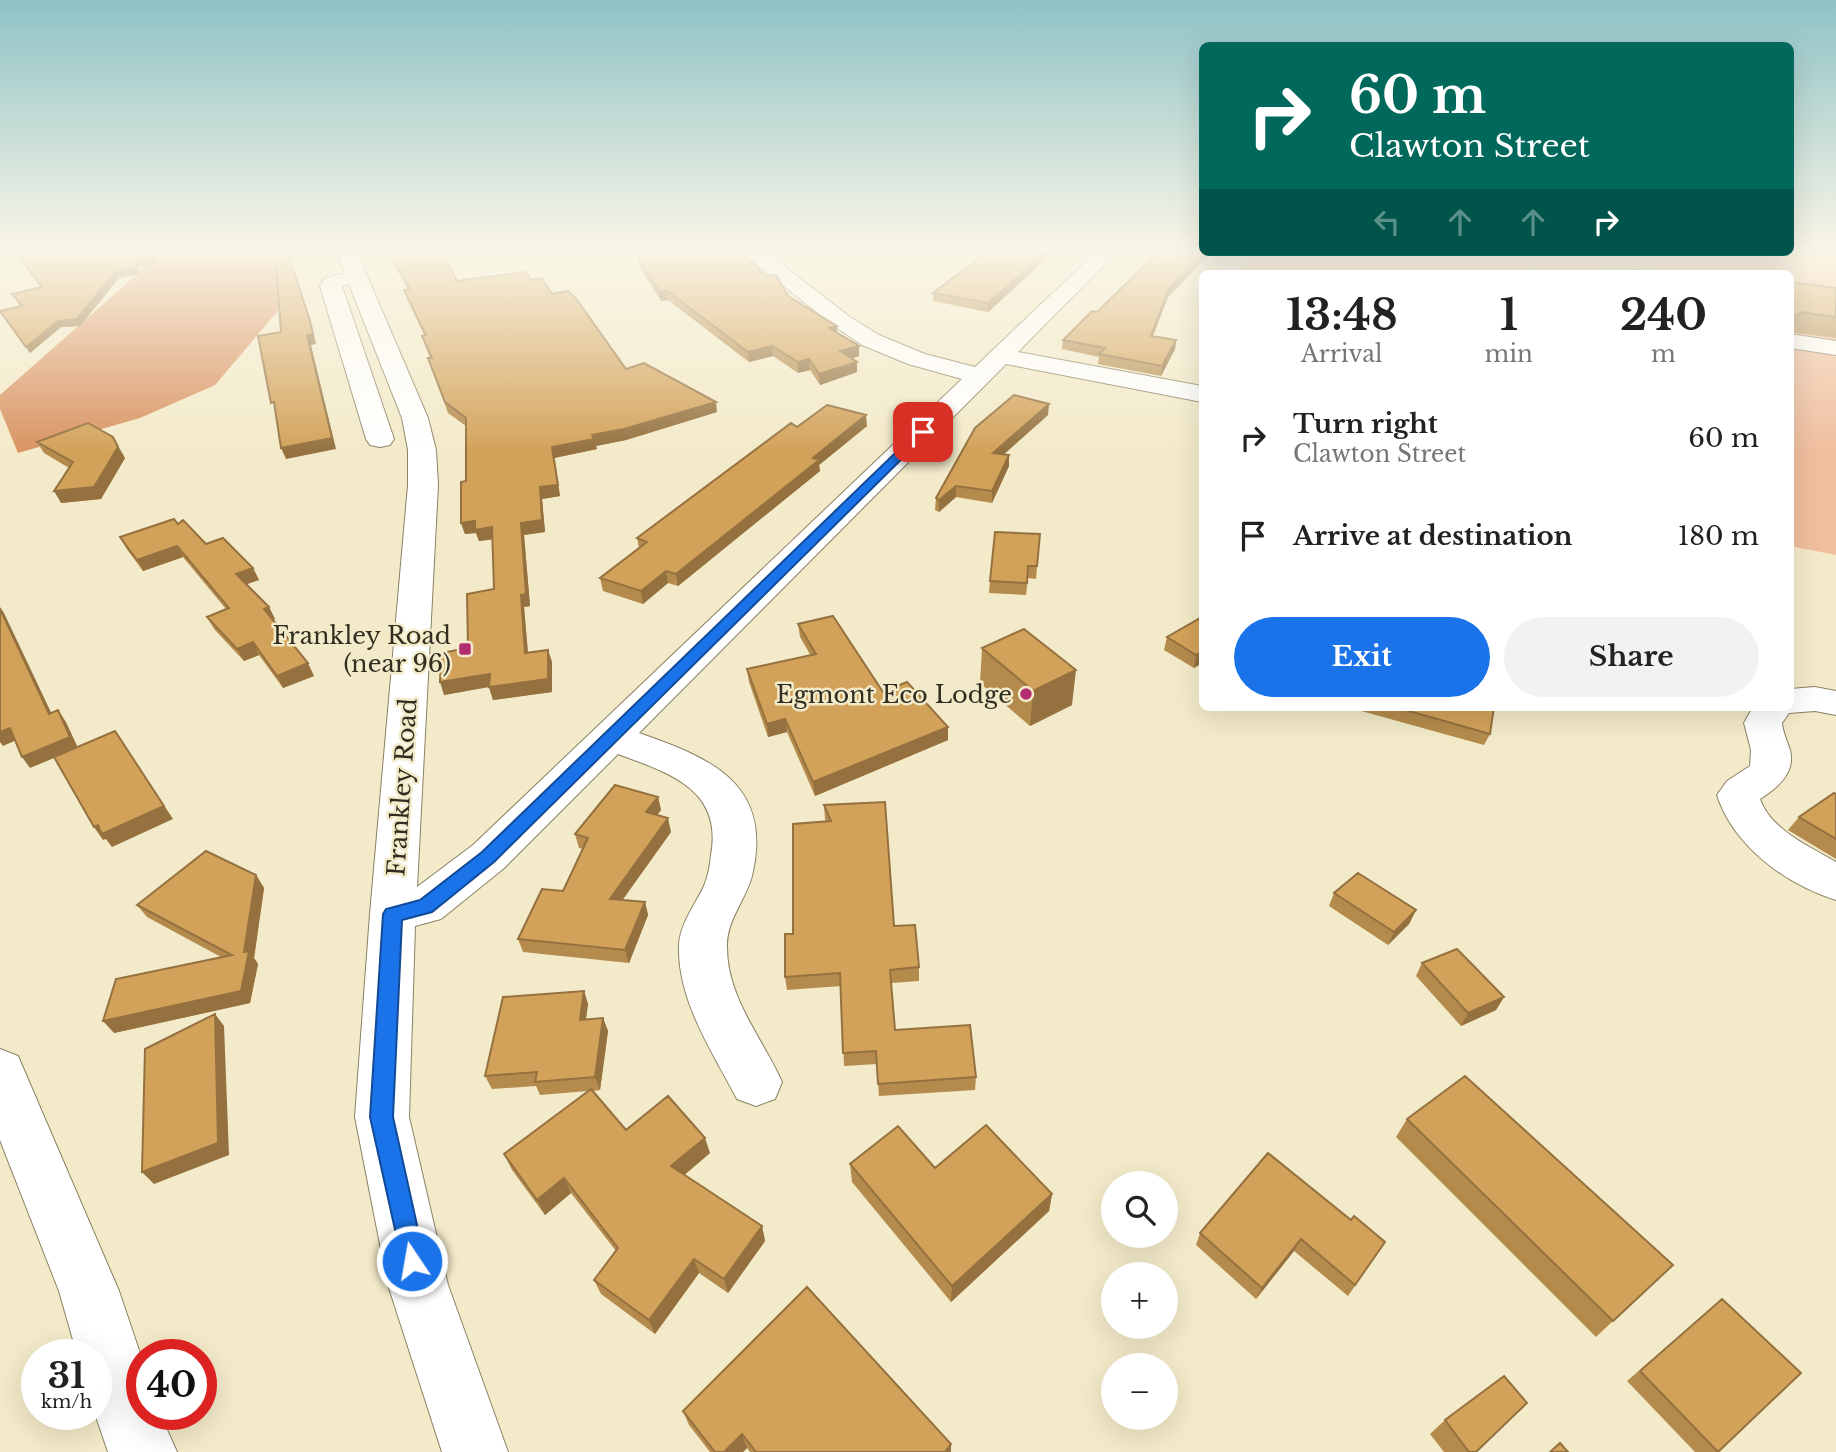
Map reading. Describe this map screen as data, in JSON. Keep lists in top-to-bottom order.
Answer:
{
  "streets": {
    "street": ["Frankley Road"]
  },
  "places": {
    "transit": ["Frankley Road (near 96)"],
    "other": ["Egmont Eco Lodge"]
  },
  "page": {
    "turn": ["60 m", "Clawton Street"],
    "eta": [
      "13:48",
      "Arrival",
      "1",
      "min",
      "240",
      "m"
    ],
    "list": [
      {
        "name": "Turn right",
        "note": "Clawton Street",
        "value": "60 m"
      },
      {
        "name": "Arrive at destination",
        "value": "180 m"
      }
    ],
    "buttons": ["Exit", "Share"],
    "map_buttons": ["+", "−"],
    "speed": "31 km/h",
    "limit": "40"
  }
}
